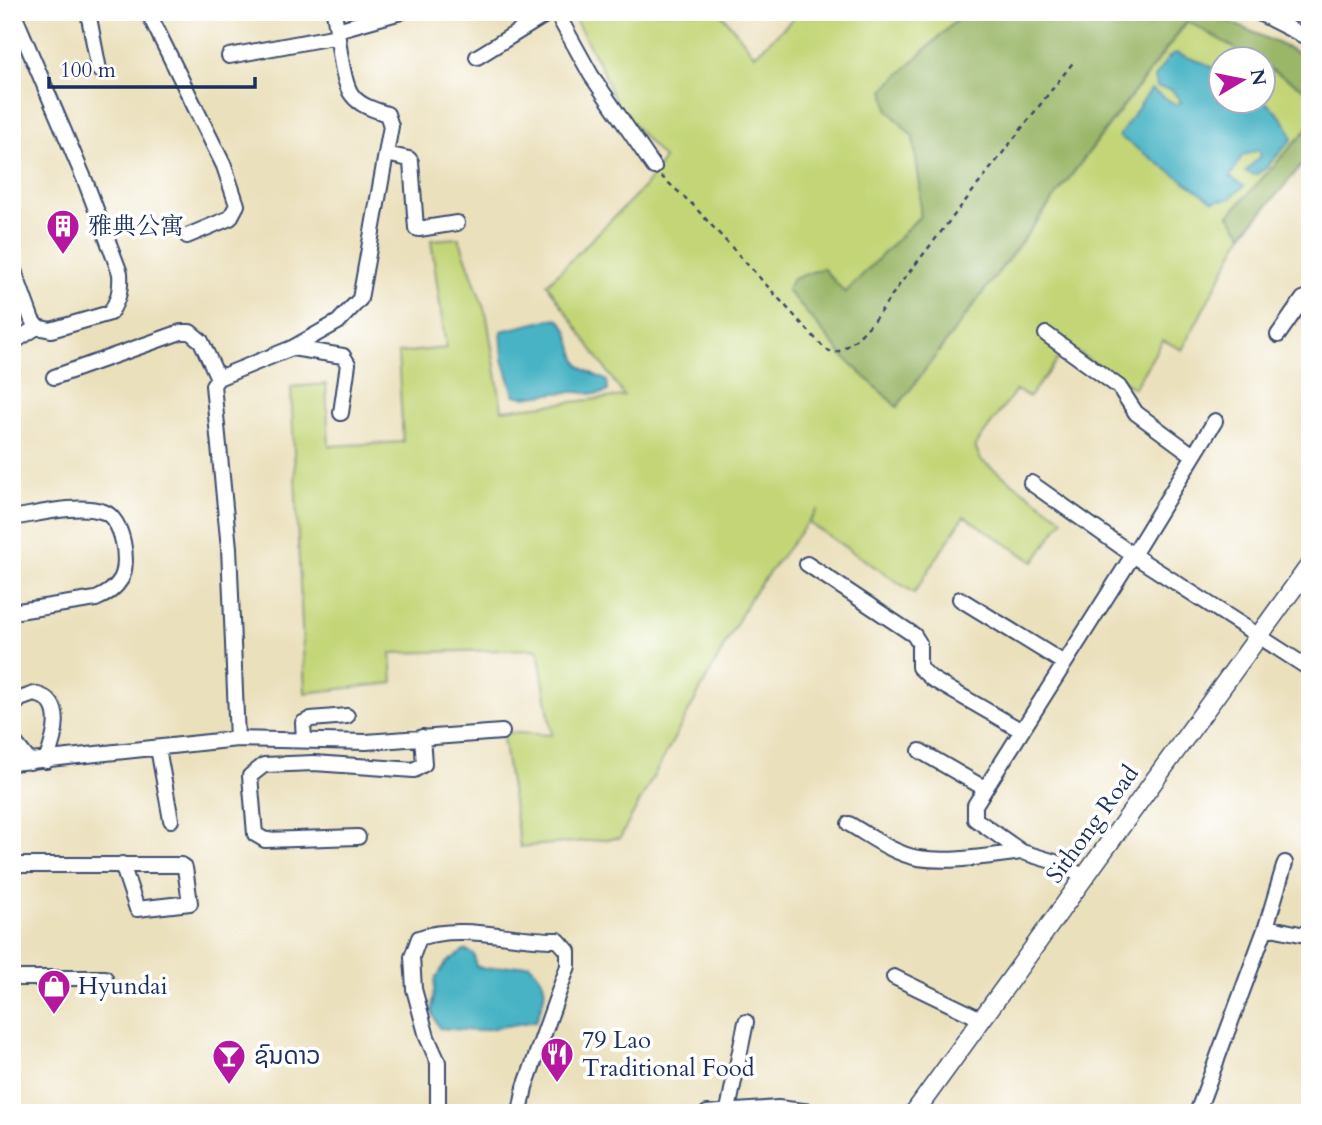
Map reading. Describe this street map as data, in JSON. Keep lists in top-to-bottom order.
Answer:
{
  "streets": {
    "main road": ["Sithong Road"]
  },
  "places": {
    "building": ["雅典公寓"],
    "shop": ["Hyundai"],
    "restaurant": ["79 Lao Traditional Food"],
    "bar": ["ຊົນດາວ"]
  },
  "scale_bar": "100 m",
  "north": "right"
}
